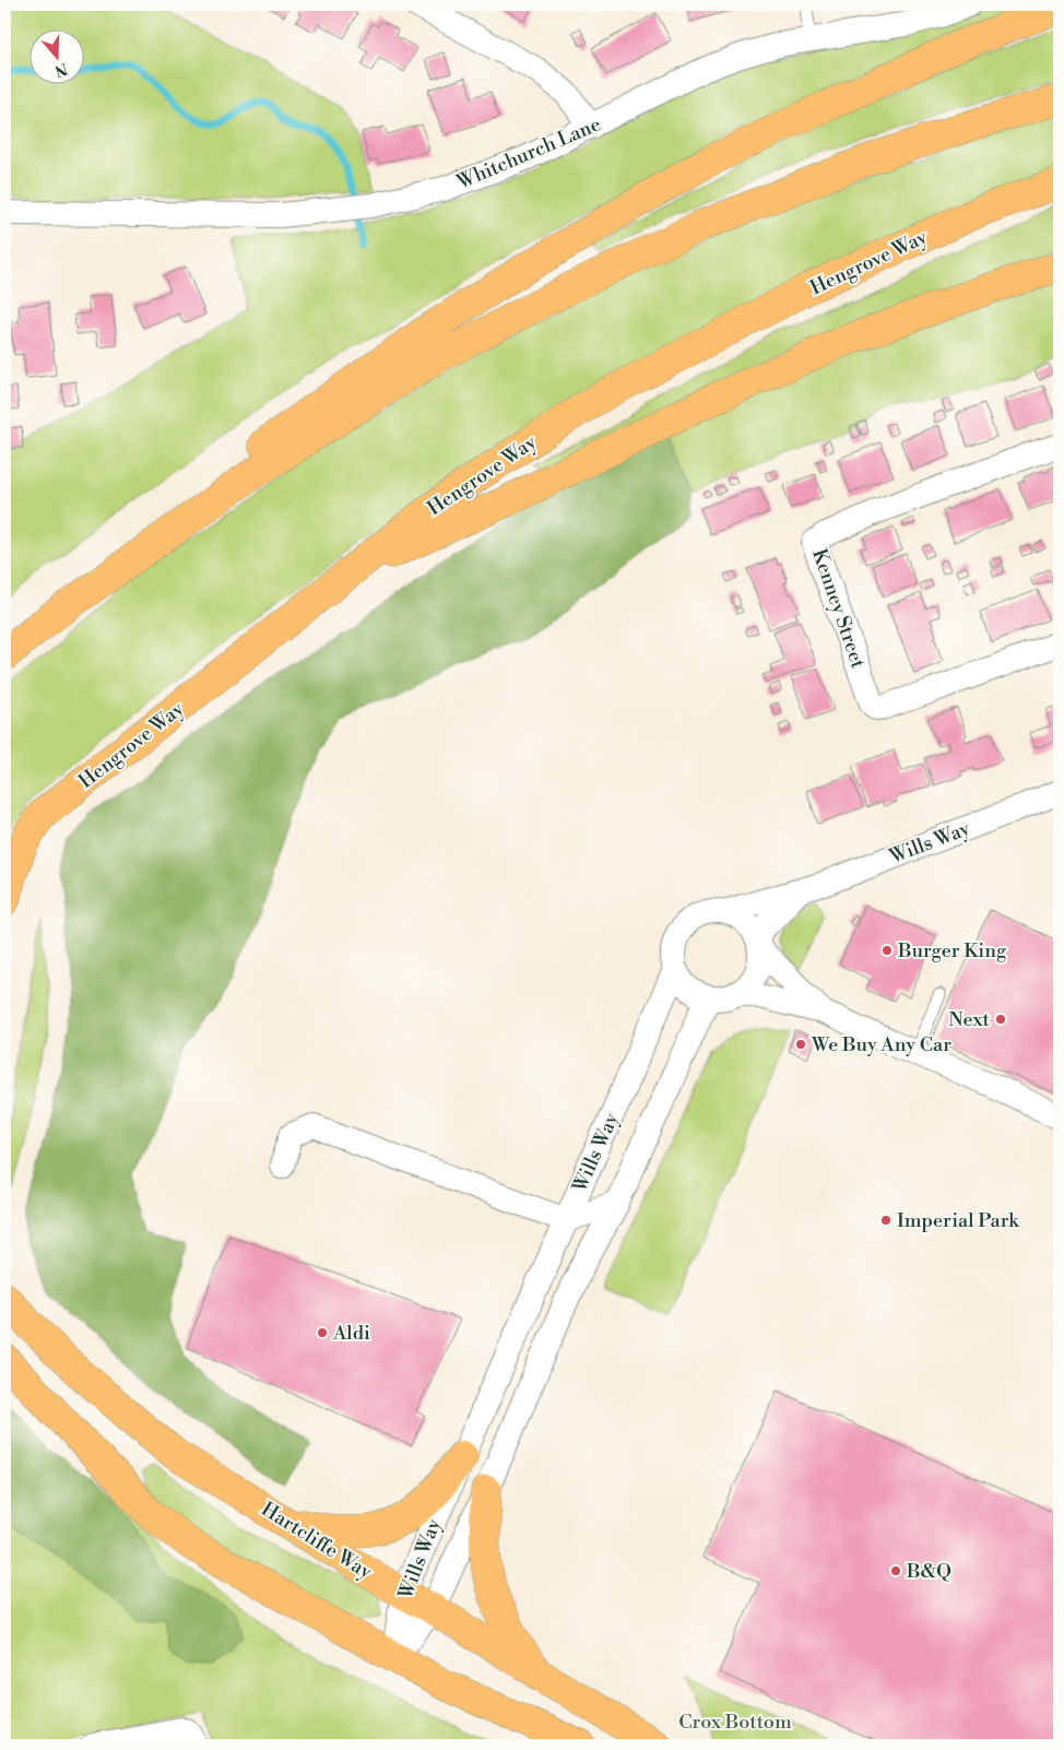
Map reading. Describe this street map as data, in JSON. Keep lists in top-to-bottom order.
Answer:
{
  "streets": {
    "highway": ["Hengrove Way", "Hartcliffe Way"],
    "street": ["Whitchurch Lane", "Kenney Street", "Wills Way"]
  },
  "crossings": [
    ["Wills Way", "Hartcliffe Way"]
  ],
  "parks": ["Crox Bottom"],
  "places": [
    "Burger King",
    "Next",
    "We Buy Any Car",
    "Imperial Park",
    "Aldi",
    "B&Q"
  ],
  "north": "bottom"
}
